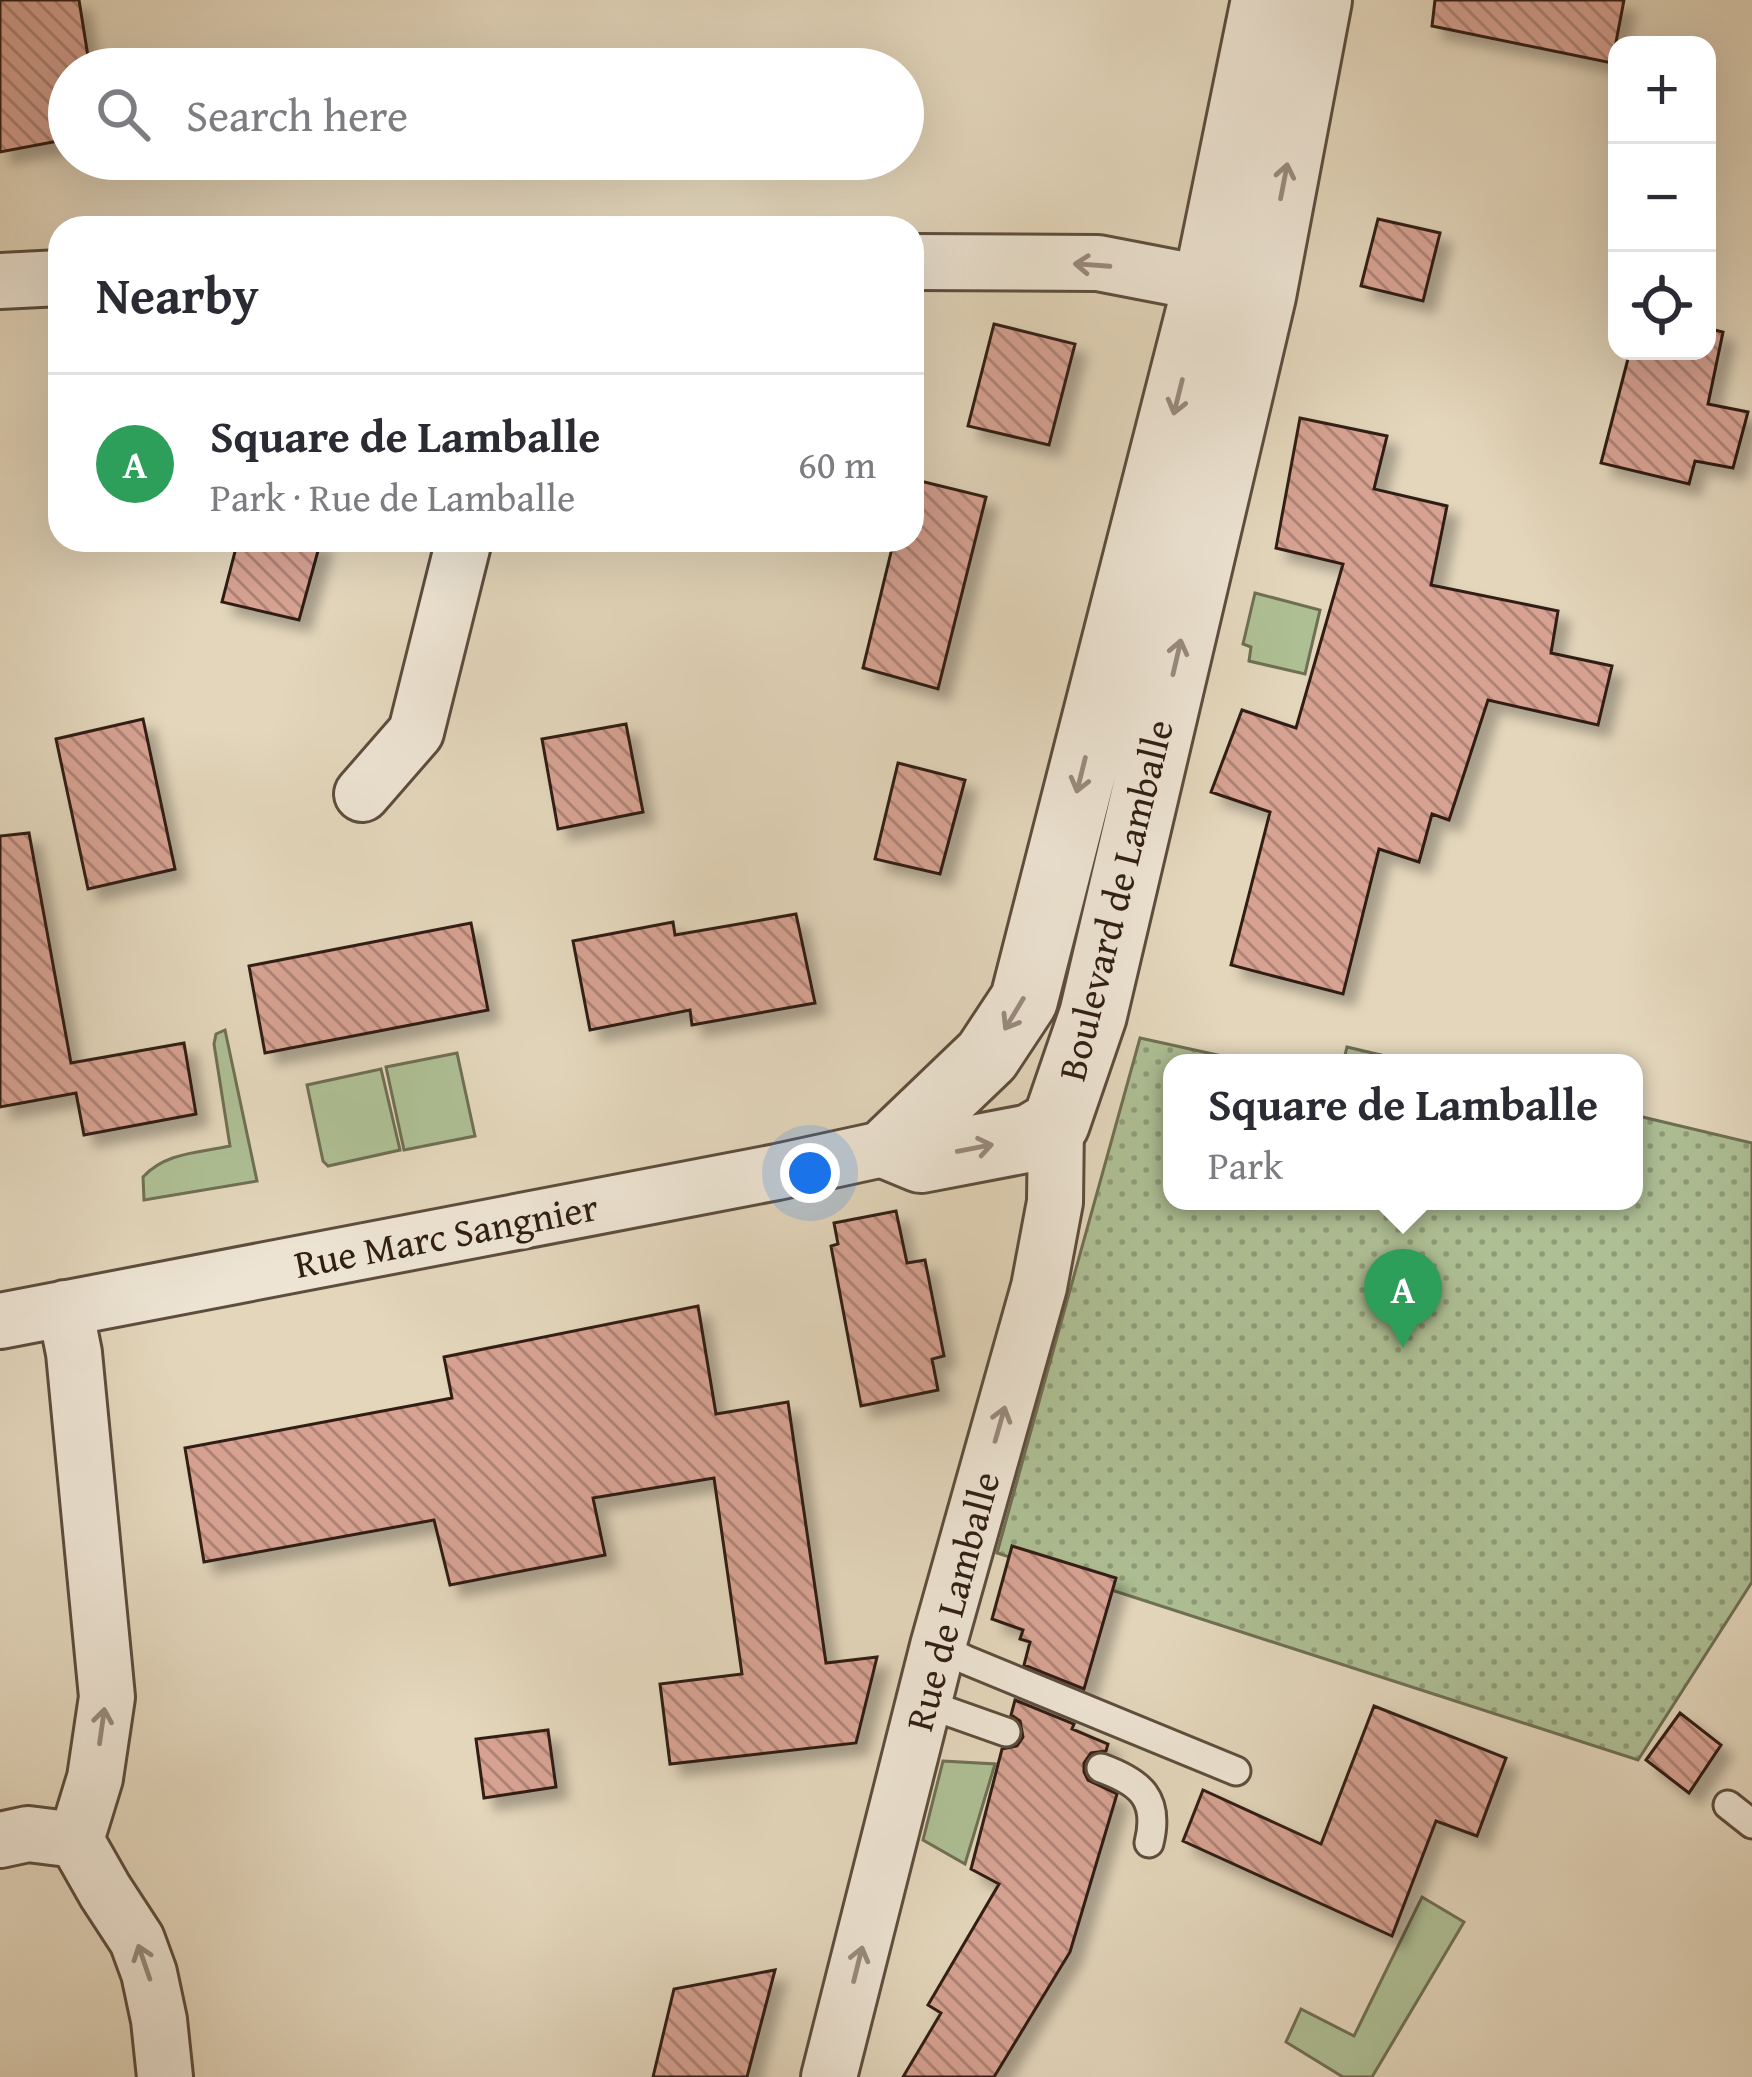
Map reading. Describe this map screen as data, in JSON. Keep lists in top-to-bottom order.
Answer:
{
  "streets": {
    "street": ["Boulevard de Lamballe", "Rue Marc Sangnier", "Rue de Lamballe"]
  },
  "crossings": [
    ["Boulevard de Lamballe", "Rue Marc Sangnier"],
    ["Boulevard de Lamballe", "Rue de Lamballe"]
  ],
  "one_way": ["Rue de Lamballe"],
  "page": {
    "map_buttons": ["+", "−"],
    "search": "Search here",
    "heading": "Nearby",
    "list": [
      {
        "mark": "A",
        "name": "Square de Lamballe",
        "note": "Park · Rue de Lamballe",
        "value": "60 m"
      }
    ],
    "popup": ["Square de Lamballe", "Park"],
    "pins": "A"
  }
}
